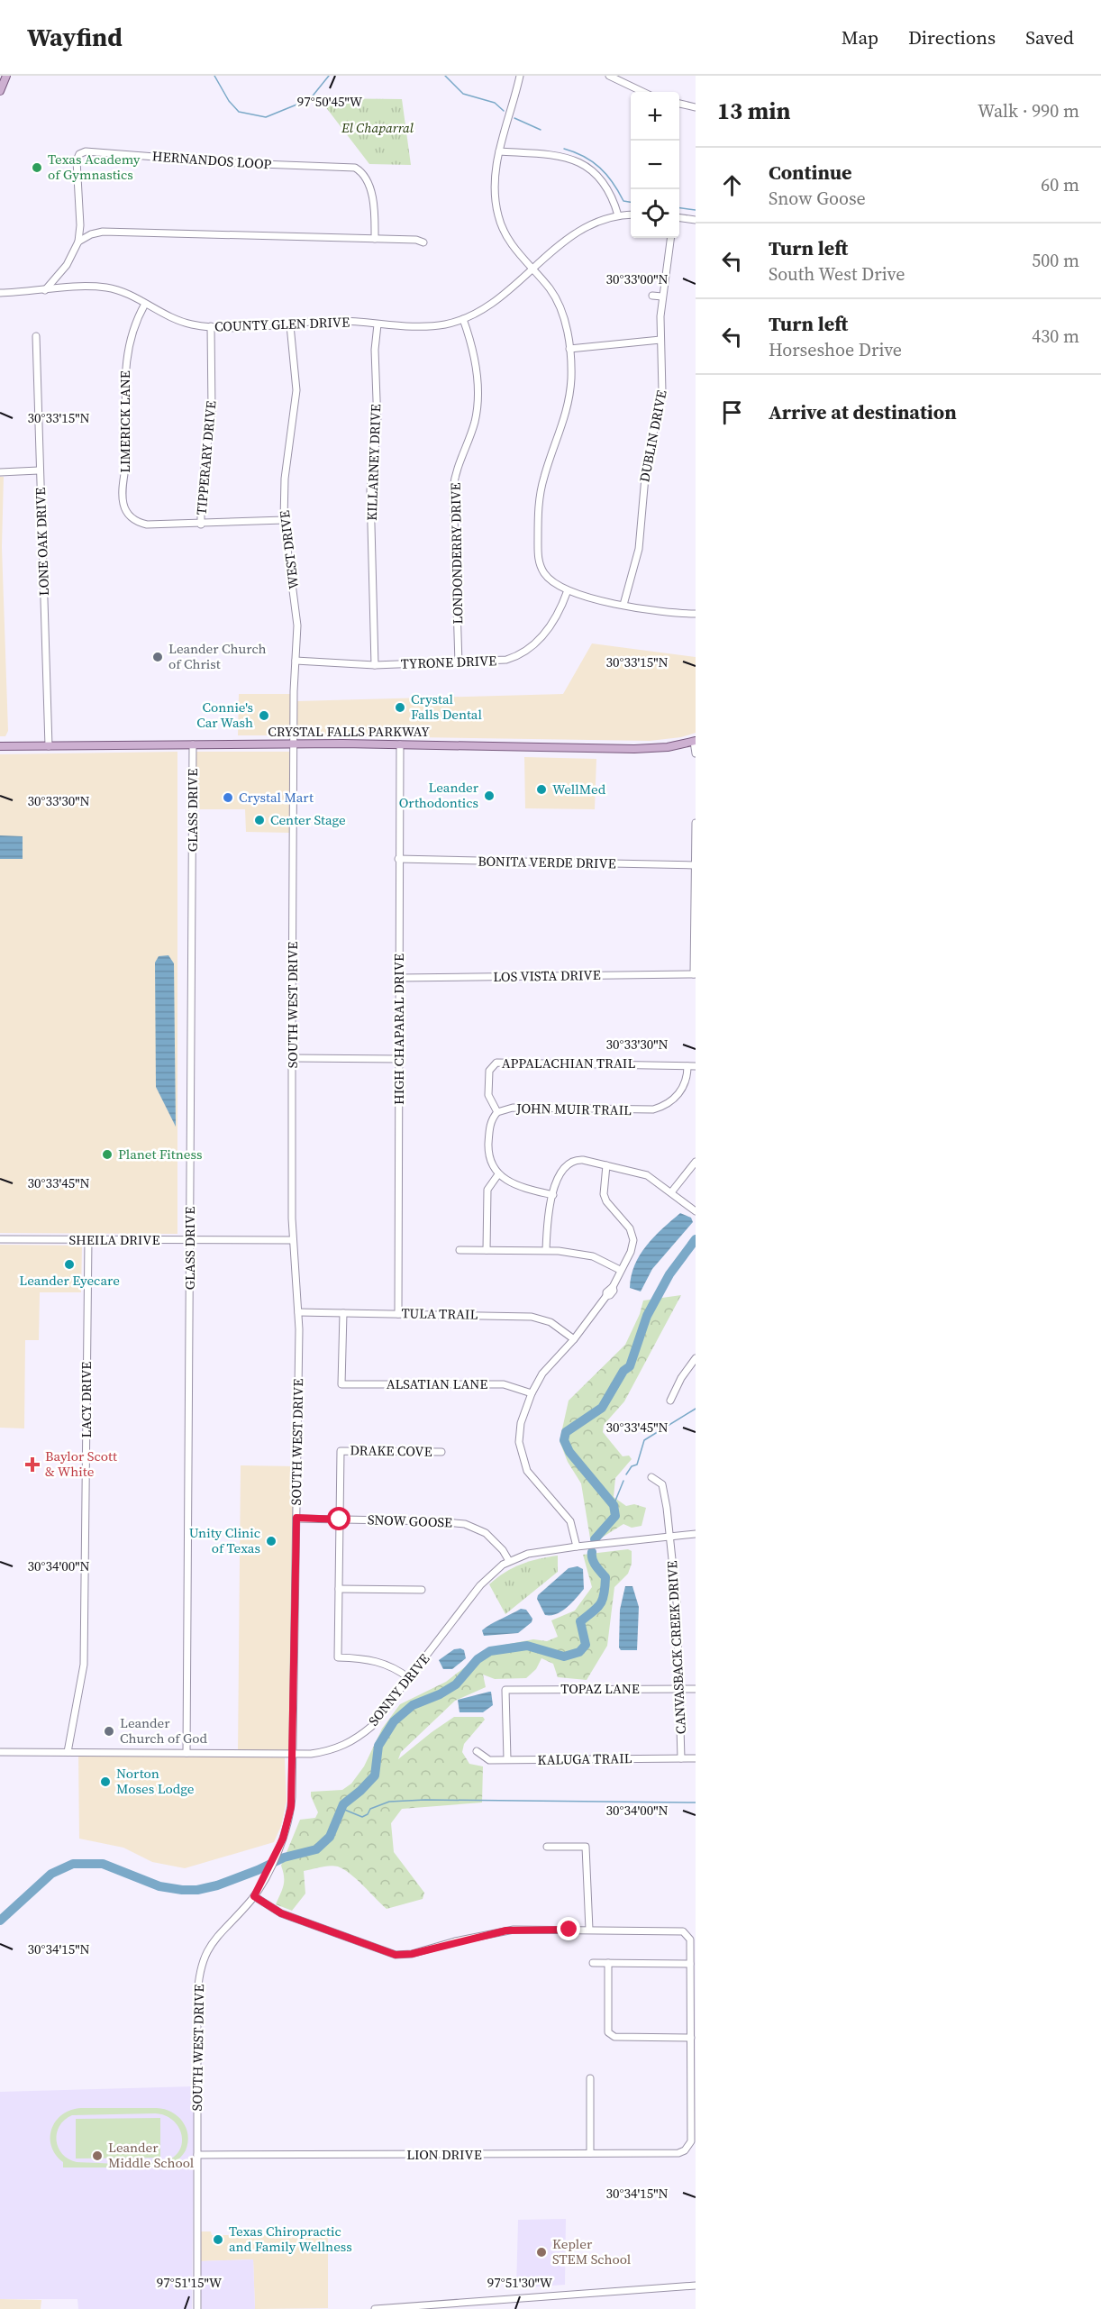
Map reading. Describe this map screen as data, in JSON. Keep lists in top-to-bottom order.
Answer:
{
  "streets": {
    "main road": ["CRYSTAL FALLS PARKWAY"],
    "street": [
      "HERNANDOS LOOP",
      "COUNTY GLEN DRIVE",
      "LIMERICK LANE",
      "DUBLIN DRIVE",
      "TIPPERARY DRIVE",
      "KILLARNEY DRIVE",
      "LONE OAK DRIVE",
      "WEST DRIVE",
      "LONDONDERRY DRIVE",
      "TYRONE DRIVE",
      "GLASS DRIVE",
      "BONITA VERDE DRIVE",
      "LOS VISTA DRIVE",
      "SOUTH WEST DRIVE",
      "HIGH CHAPARAL DRIVE",
      "APPALACHIAN TRAIL",
      "JOHN MUIR TRAIL",
      "SHEILA DRIVE",
      "TULA TRAIL",
      "ALSATIAN LANE",
      "LACY DRIVE",
      "DRAKE COVE",
      "SNOW GOOSE",
      "CANVASBACK CREEK DRIVE",
      "TOPAZ LANE",
      "SONNY DRIVE",
      "KALUGA TRAIL",
      "LION DRIVE"
    ]
  },
  "crossings": [
    ["HERNANDOS LOOP", "COUNTY GLEN DRIVE"],
    ["COUNTY GLEN DRIVE", "LIMERICK LANE"],
    ["COUNTY GLEN DRIVE", "TIPPERARY DRIVE"],
    ["COUNTY GLEN DRIVE", "KILLARNEY DRIVE"],
    ["COUNTY GLEN DRIVE", "WEST DRIVE"],
    ["COUNTY GLEN DRIVE", "LONDONDERRY DRIVE"],
    ["LIMERICK LANE", "TIPPERARY DRIVE"],
    ["LIMERICK LANE", "WEST DRIVE"],
    ["KILLARNEY DRIVE", "TYRONE DRIVE"],
    ["LONE OAK DRIVE", "CRYSTAL FALLS PARKWAY"],
    ["WEST DRIVE", "TYRONE DRIVE"],
    ["WEST DRIVE", "CRYSTAL FALLS PARKWAY"],
    ["WEST DRIVE", "SOUTH WEST DRIVE"],
    ["LONDONDERRY DRIVE", "TYRONE DRIVE"],
    ["CRYSTAL FALLS PARKWAY", "GLASS DRIVE"],
    ["CRYSTAL FALLS PARKWAY", "SOUTH WEST DRIVE"],
    ["CRYSTAL FALLS PARKWAY", "HIGH CHAPARAL DRIVE"],
    ["GLASS DRIVE", "SHEILA DRIVE"],
    ["GLASS DRIVE", "SONNY DRIVE"],
    ["BONITA VERDE DRIVE", "HIGH CHAPARAL DRIVE"],
    ["LOS VISTA DRIVE", "HIGH CHAPARAL DRIVE"],
    ["SOUTH WEST DRIVE", "SHEILA DRIVE"],
    ["SOUTH WEST DRIVE", "TULA TRAIL"],
    ["SOUTH WEST DRIVE", "SNOW GOOSE"],
    ["SOUTH WEST DRIVE", "SONNY DRIVE"],
    ["SOUTH WEST DRIVE", "LION DRIVE"],
    ["HIGH CHAPARAL DRIVE", "TULA TRAIL"],
    ["APPALACHIAN TRAIL", "JOHN MUIR TRAIL"],
    ["SHEILA DRIVE", "LACY DRIVE"],
    ["TULA TRAIL", "ALSATIAN LANE"],
    ["LACY DRIVE", "SONNY DRIVE"],
    ["DRAKE COVE", "SNOW GOOSE"],
    ["SNOW GOOSE", "SONNY DRIVE"],
    ["CANVASBACK CREEK DRIVE", "TOPAZ LANE"],
    ["CANVASBACK CREEK DRIVE", "SONNY DRIVE"],
    ["CANVASBACK CREEK DRIVE", "KALUGA TRAIL"],
    ["TOPAZ LANE", "KALUGA TRAIL"]
  ],
  "parks": ["El Chaparral"],
  "places": {
    "other": [
      "Texas Academy of Gymnastics",
      "Leander Church of Christ",
      "Crystal Falls Dental",
      "Connie's Car Wash",
      "WellMed",
      "Leander Orthodontics",
      "Crystal Mart",
      "Center Stage",
      "Planet Fitness",
      "Leander Eyecare",
      "Unity Clinic of Texas",
      "Leander Church of God",
      "Norton Moses Lodge",
      "Leander Middle School",
      "Texas Chiropractic and Family Wellness",
      "Kepler STEM School"
    ],
    "health": ["Baylor Scott & White"]
  },
  "page": {
    "header": "Wayfind",
    "nav": ["Map", "Directions", "Saved"],
    "heading": ["13 min", "Walk · 990 m"],
    "map_buttons": ["+", "−"],
    "list": [
      ["Continue", "Snow Goose", "60 m"],
      ["Turn left", "South West Drive", "500 m"],
      ["Turn left", "Horseshoe Drive", "430 m"],
      "Arrive at destination"
    ]
  },
  "coordinates": [
    "97°50'45\"W",
    "30°33'00\"N",
    "30°33'15\"N",
    "30°33'30\"N",
    "30°33'45\"N",
    "30°34'00\"N",
    "30°34'15\"N",
    "97°51'15\"W",
    "97°51'30\"W"
  ]
}
